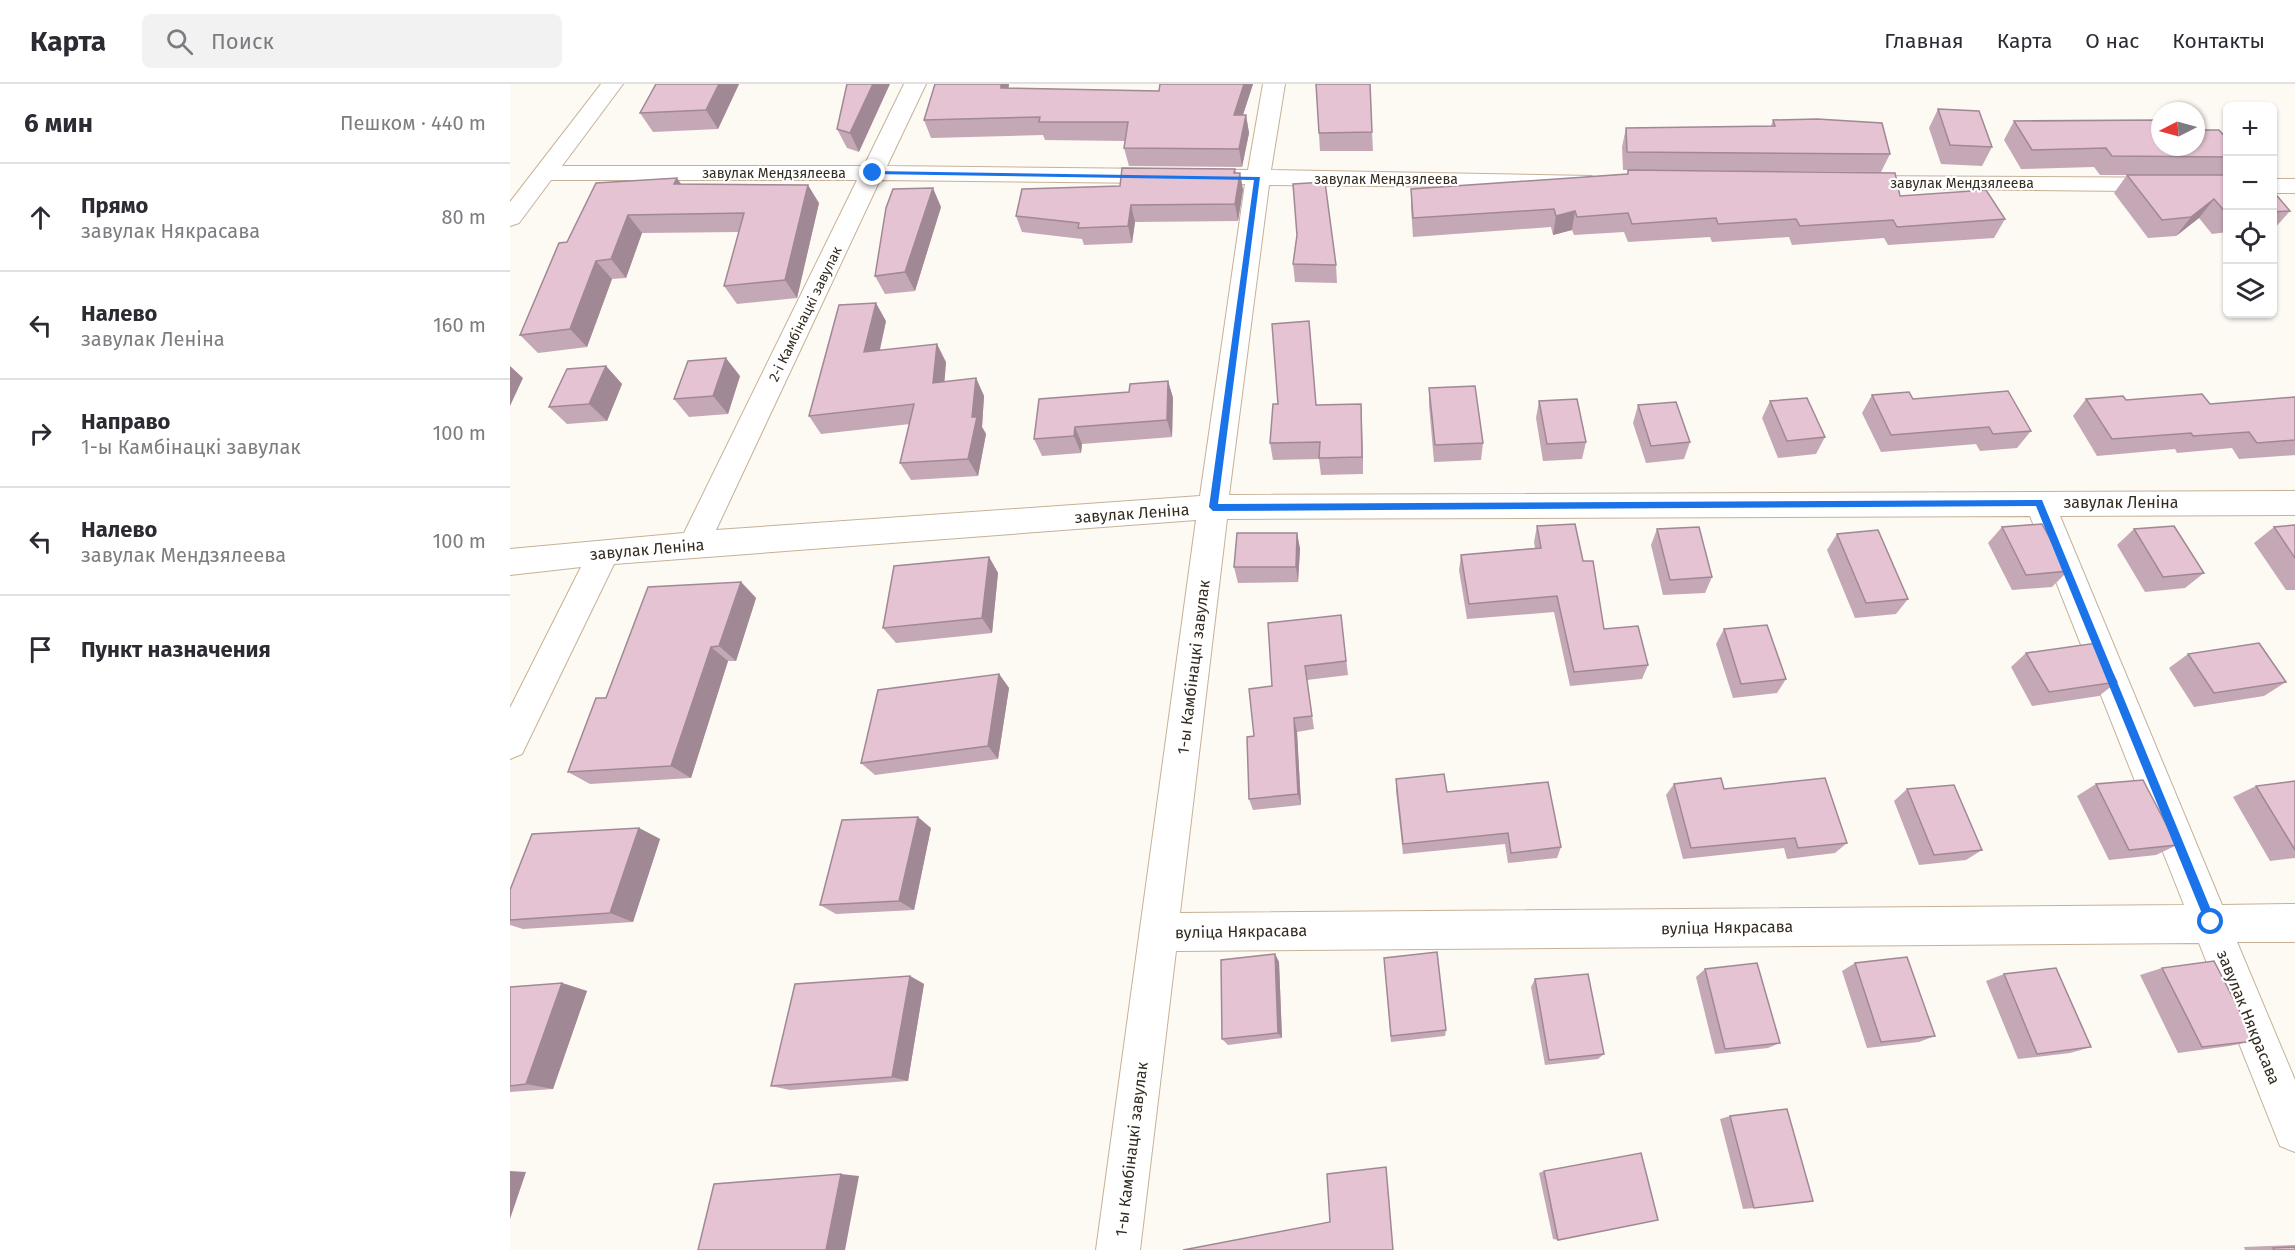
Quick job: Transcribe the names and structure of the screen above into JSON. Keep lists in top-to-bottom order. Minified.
{"streets":{"street":["завулак Мендзялеева","2-і Камбінацкі завулак","завулак Леніна","1-ы Камбінацкі завулак","вуліца Някрасава","завулак Някрасава"]},"crossings":[["завулак Мендзялеева","2-і Камбінацкі завулак"],["завулак Мендзялеева","1-ы Камбінацкі завулак"],["2-і Камбінацкі завулак","завулак Леніна"],["завулак Леніна","1-ы Камбінацкі завулак"],["завулак Леніна","завулак Някрасава"],["1-ы Камбінацкі завулак","вуліца Някрасава"],["вуліца Някрасава","завулак Някрасава"]],"north":"left","page":{"header":"Карта","search":"Поиск","nav":["Главная","Карта","О нас","Контакты"],"heading":["6 мин","Пешком · 440 m"],"map_buttons":["+","−"],"list":[["Прямо","завулак Някрасава","80 m"],["Налево","завулак Леніна","160 m"],["Направо","1-ы Камбінацкі завулак","100 m"],["Налево","завулак Мендзялеева","100 m"],"Пункт назначения"]}}
